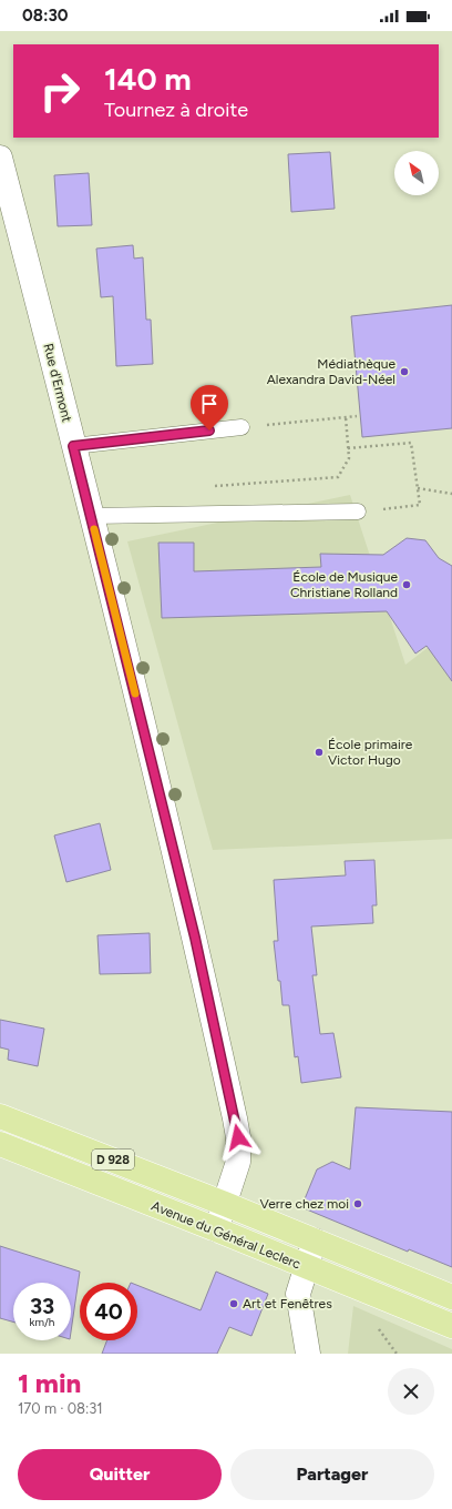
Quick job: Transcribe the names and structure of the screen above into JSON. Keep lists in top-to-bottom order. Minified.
{"streets":{"main road":["D 928","Avenue du Général Leclerc"],"street":["Rue d'Ermont"]},"crossings":[["Rue d'Ermont","Avenue du Général Leclerc"]],"places":["Médiathèque Alexandra David-Néel","École de Musique Christiane Rolland","École primaire Victor Hugo","Verre chez moi","Art et Fenêtres"],"north":"top left","page":{"status":"08:30","turn":["140 m","Tournez à droite"],"speed":"33 km/h","limit":"40","heading":["1 min","170 m · 08:31"],"buttons":["Quitter","Partager"]}}
